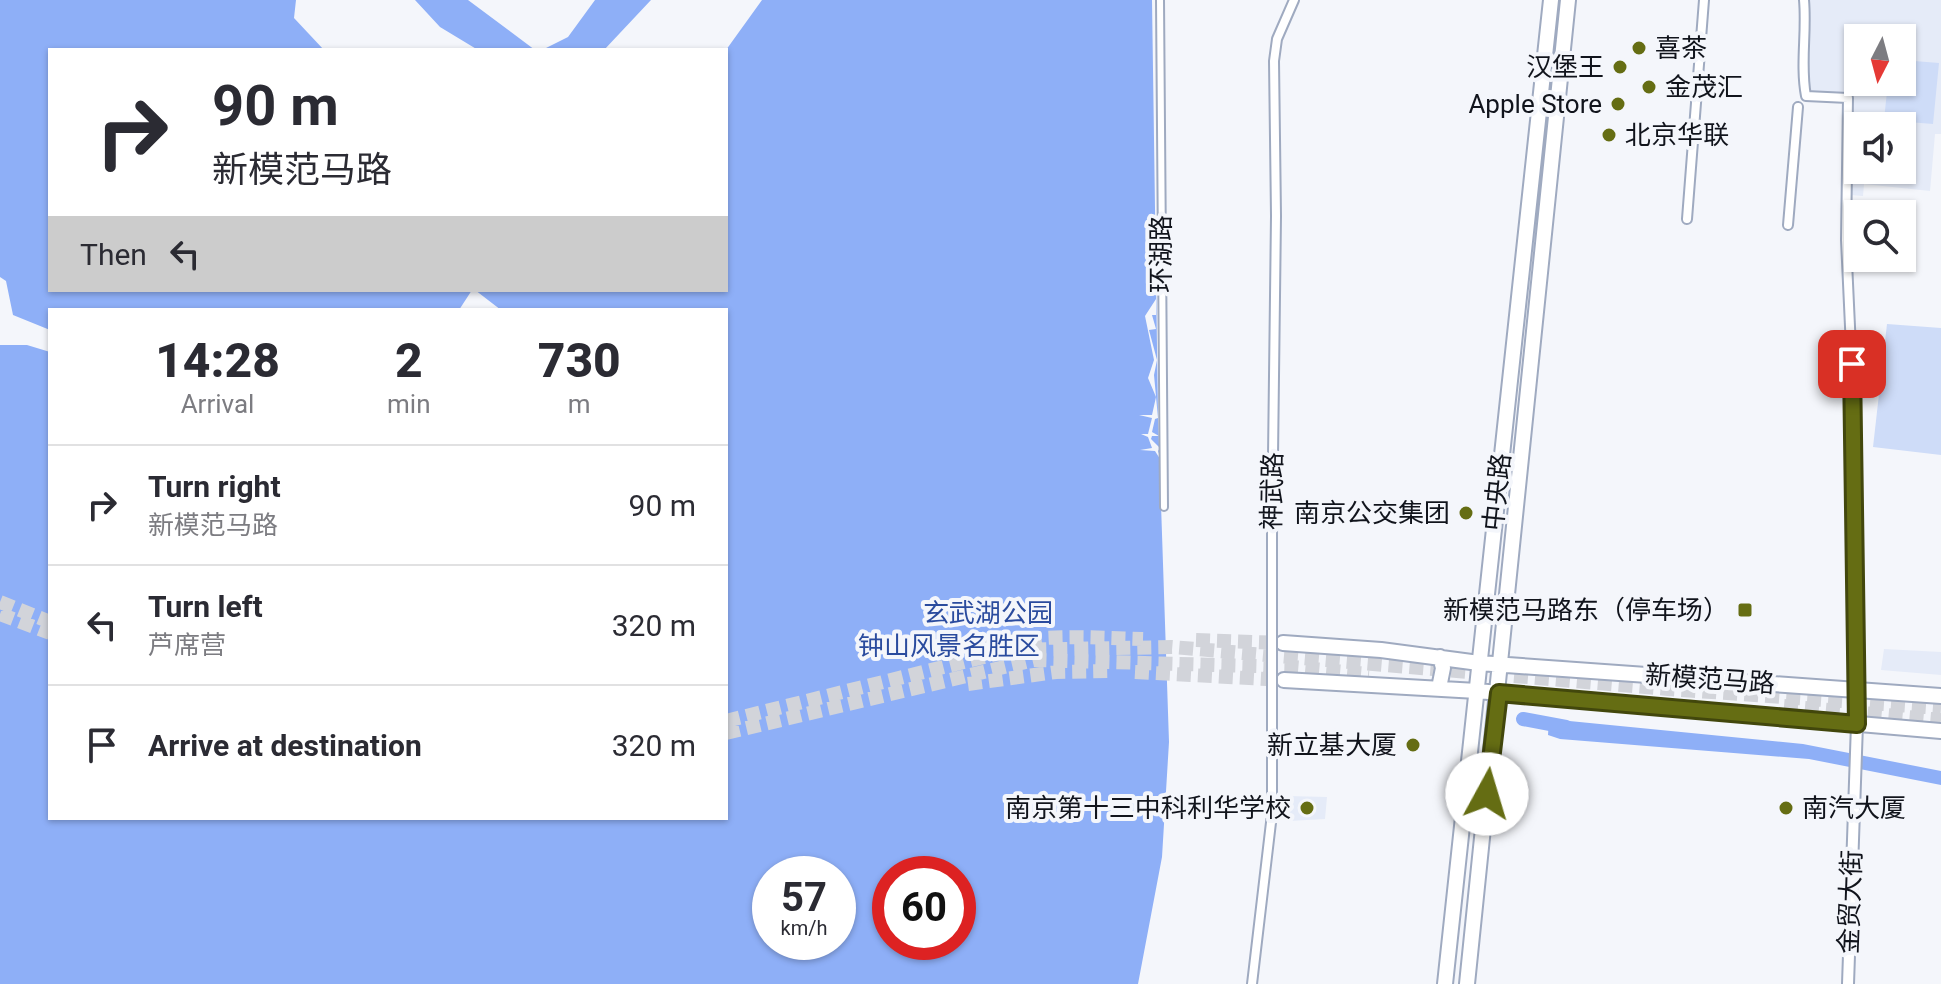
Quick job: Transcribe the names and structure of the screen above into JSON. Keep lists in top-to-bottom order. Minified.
{"streets":{"main road":["中央路","新模范马路"],"street":["环湖路","神武路","金贸大街"]},"crossings":[["中央路","新模范马路"],["新模范马路","金贸大街"]],"parks":["玄武湖公园","钟山风景名胜区"],"places":{"other":["喜茶","汉堡王","金茂汇","Apple Store","北京华联","南京公交集团","新立基大厦","南京第十三中科利华学校","南汽大厦"],"transit":["新模范马路东（停车场）"]},"north":"bottom","page":{"turn":["90 m","新模范马路"],"then":"Then","eta":["14:28","Arrival","2","min","730","m"],"list":[{"name":"Turn right","note":"新模范马路","value":"90 m"},{"name":"Turn left","note":"芦席营","value":"320 m"},{"name":"Arrive at destination","value":"320 m"}],"speed":"57 km/h","limit":"60"}}
